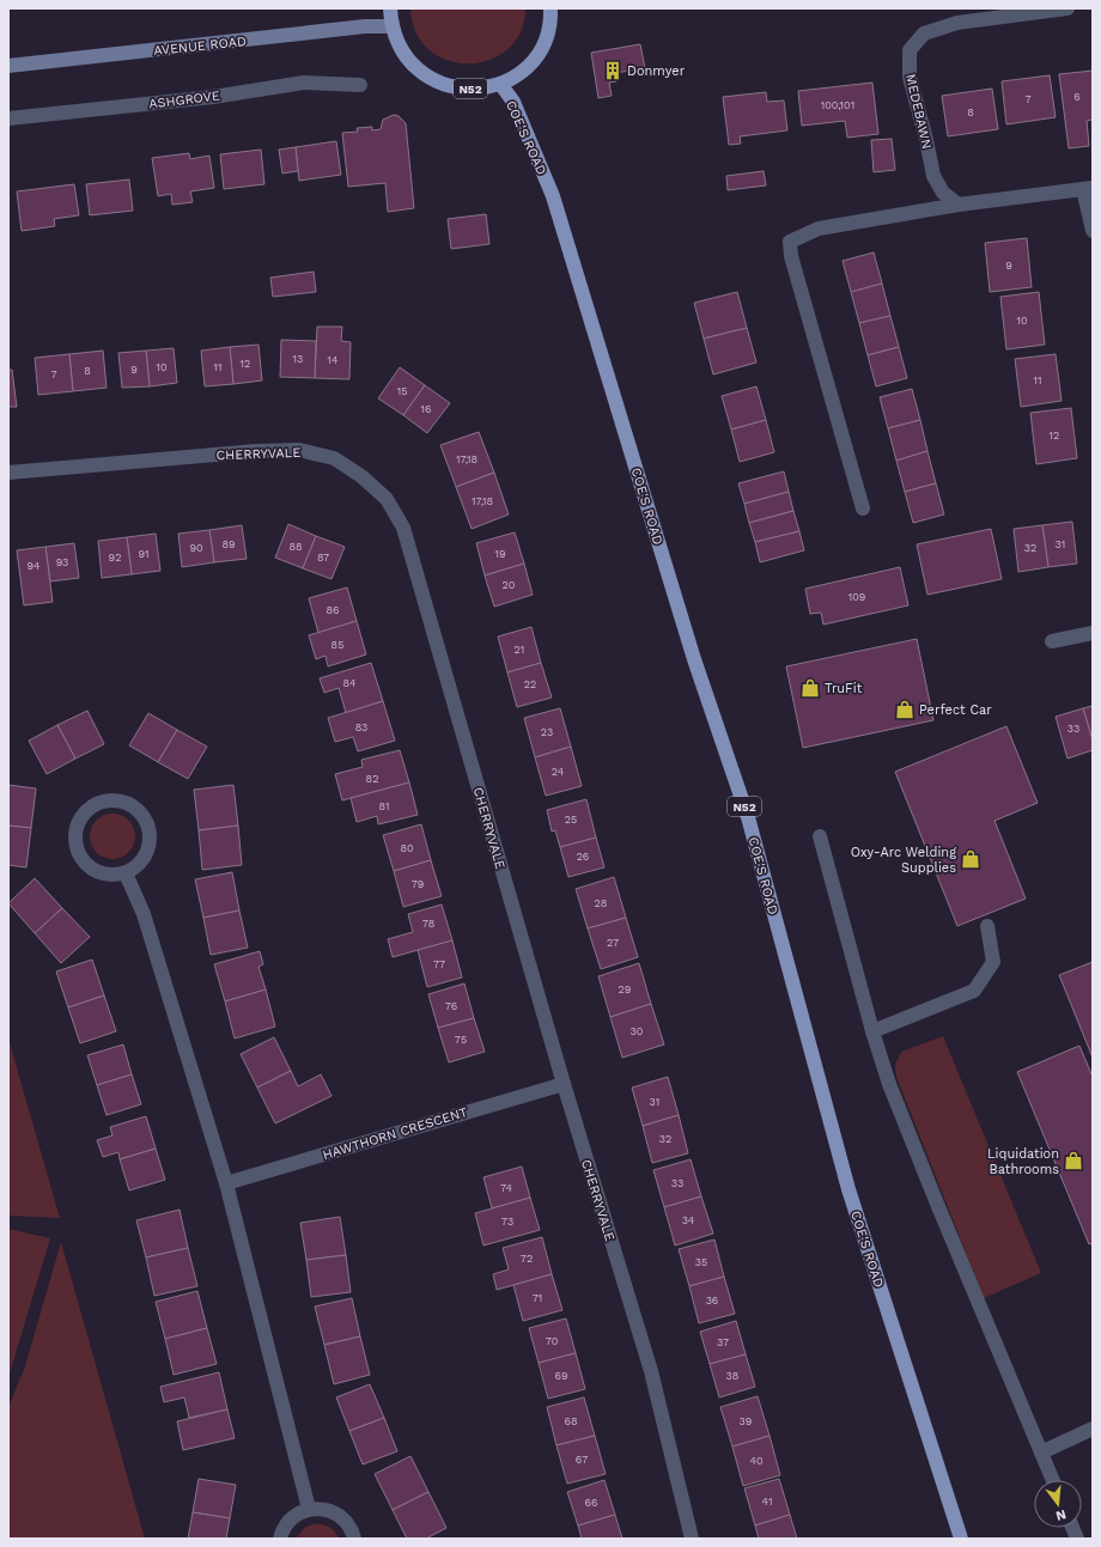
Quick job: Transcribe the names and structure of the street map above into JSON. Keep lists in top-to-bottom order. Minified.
{"streets":{"main road":["AVENUE ROAD","N52","COE'S ROAD"],"street":["ASHGROVE","MEDEBAWN","CHERRYVALE","HAWTHORN CRESCENT"]},"crossings":[["AVENUE ROAD","N52"],["N52","COE'S ROAD"],["CHERRYVALE","HAWTHORN CRESCENT"]],"places":{"building":["Donmyer"],"shop":["TruFit","Perfect Car","Oxy-Arc Welding Supplies","Liquidation Bathrooms"]},"house_numbers":["6","7","100,101","8","9","10","13","14","12","10","11","9","8","7","11","15","16","12","17,18","17,18","89","31","88","90","32","91","19","92","87","93","94","20","109","86","85","21","84","22","83","33","23","24","82","81","25","80","26","79","28","78","27","77","29","76","30","75","31","32","33","74","34","73","72","35","71","36","70","37","69","38","68","39","67","40","41","66"],"north":"bottom"}
